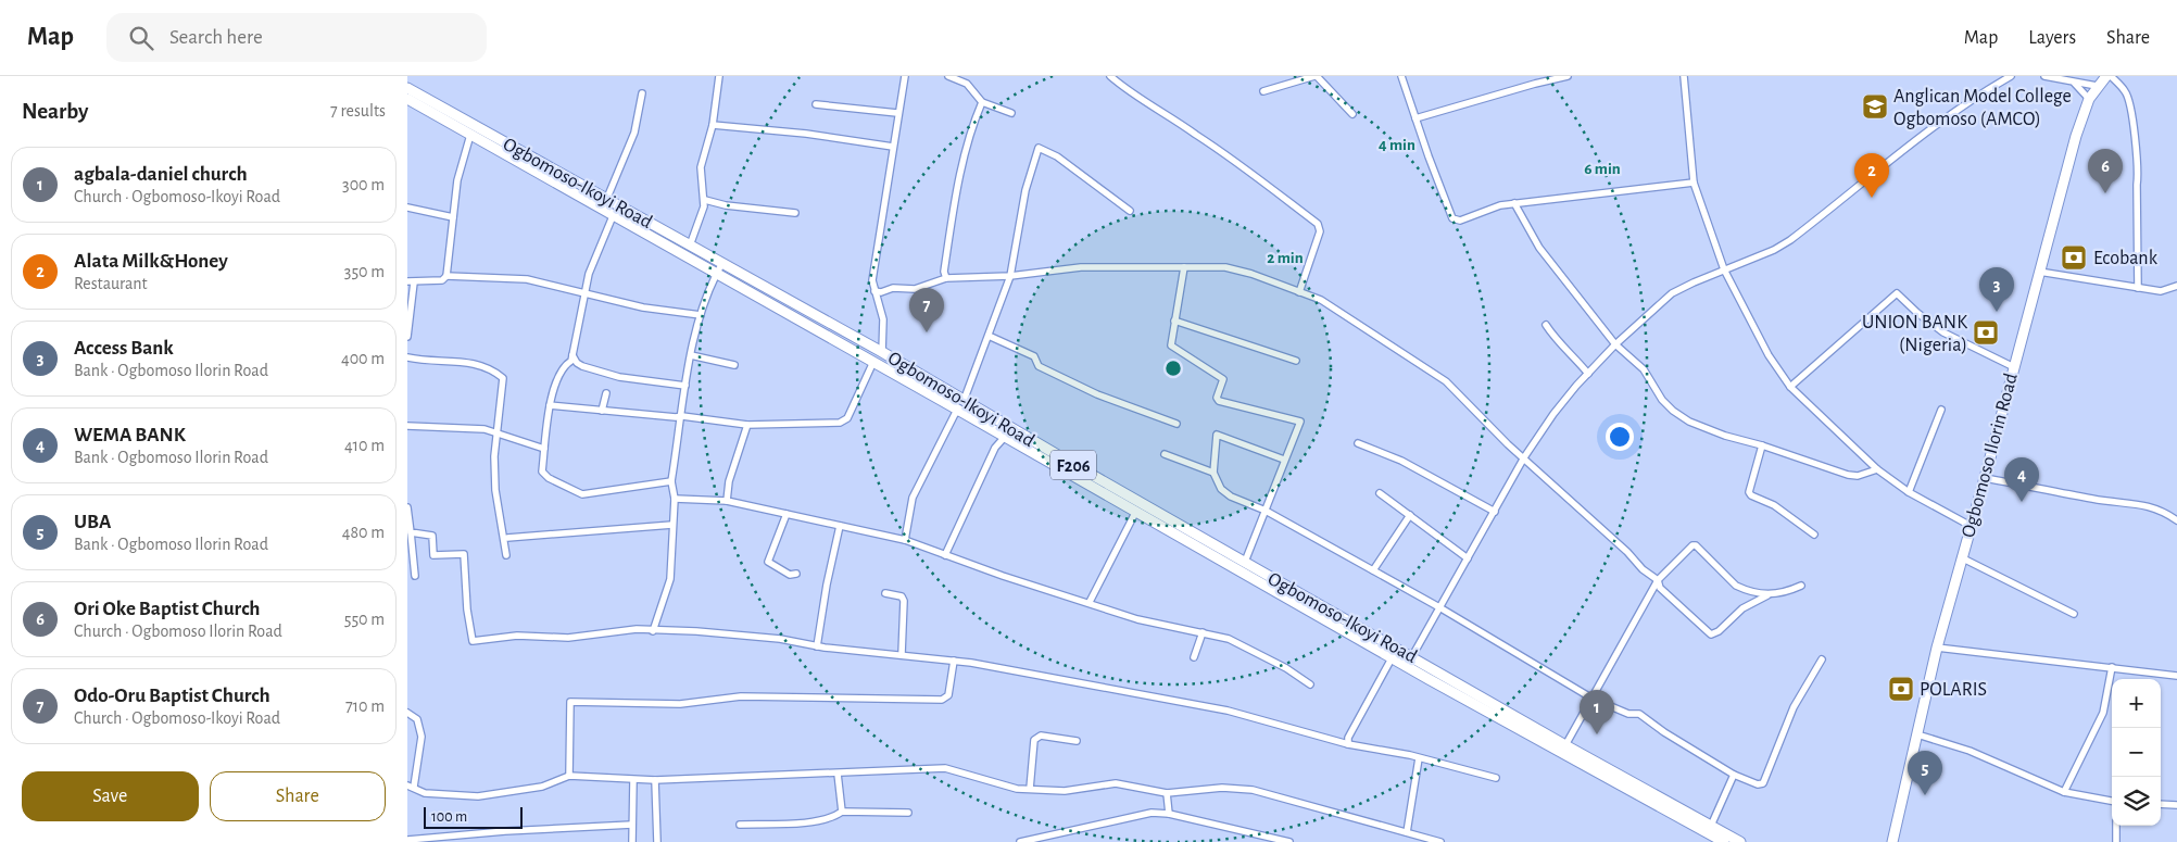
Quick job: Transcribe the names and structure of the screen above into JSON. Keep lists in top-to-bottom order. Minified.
{"streets":{"main road":["Ogbomoso-Ikoyi Road","Ogbomoso Ilorin Road","F206"]},"places":{"school or university":["Anglican Model College Ogbomoso (AMCO)"],"bank":["Ecobank","UNION BANK (Nigeria)","POLARIS"]},"scale_bar":"100 m","page":{"header":"Map","search":"Search here","nav":["Map","Layers","Share"],"heading":["Nearby","7 results"],"list":[{"mark":"1","name":"agbala-daniel church","note":"Church · Ogbomoso-Ikoyi Road","value":"300 m"},{"mark":"2","name":"Alata Milk&Honey","note":"Restaurant","value":"350 m"},{"mark":"3","name":"Access Bank","note":"Bank · Ogbomoso Ilorin Road","value":"400 m"},{"mark":"4","name":"WEMA BANK","note":"Bank · Ogbomoso Ilorin Road","value":"410 m"},{"mark":"5","name":"UBA","note":"Bank · Ogbomoso Ilorin Road","value":"480 m"},{"mark":"6","name":"Ori Oke Baptist Church","note":"Church · Ogbomoso Ilorin Road","value":"550 m"},{"mark":"7","name":"Odo-Oru Baptist Church","note":"Church · Ogbomoso-Ikoyi Road","value":"710 m"}],"pins":["6","2","3","7","4","1","5"],"map_buttons":["+","−"],"buttons":["Save","Share"],"scale":"100 m"},"rings":["4 min","6 min","2 min"]}
